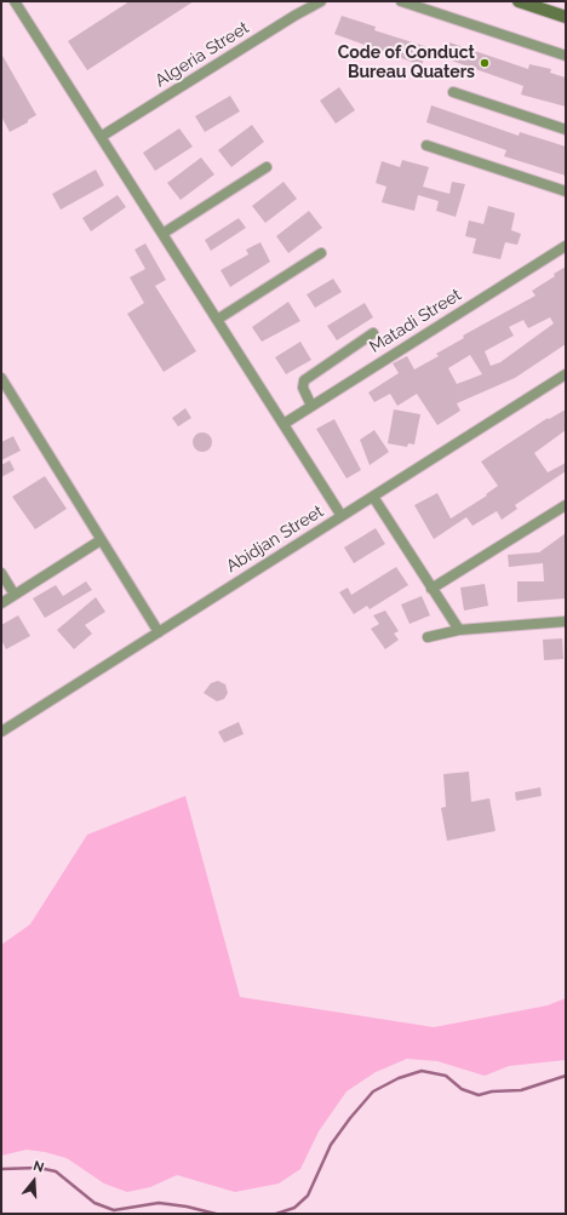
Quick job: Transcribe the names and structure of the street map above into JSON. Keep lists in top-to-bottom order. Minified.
{"streets":{"street":["Algeria Street","Matadi Street","Abidjan Street"]},"places":["Code of Conduct Bureau Quaters"],"north":"top"}
